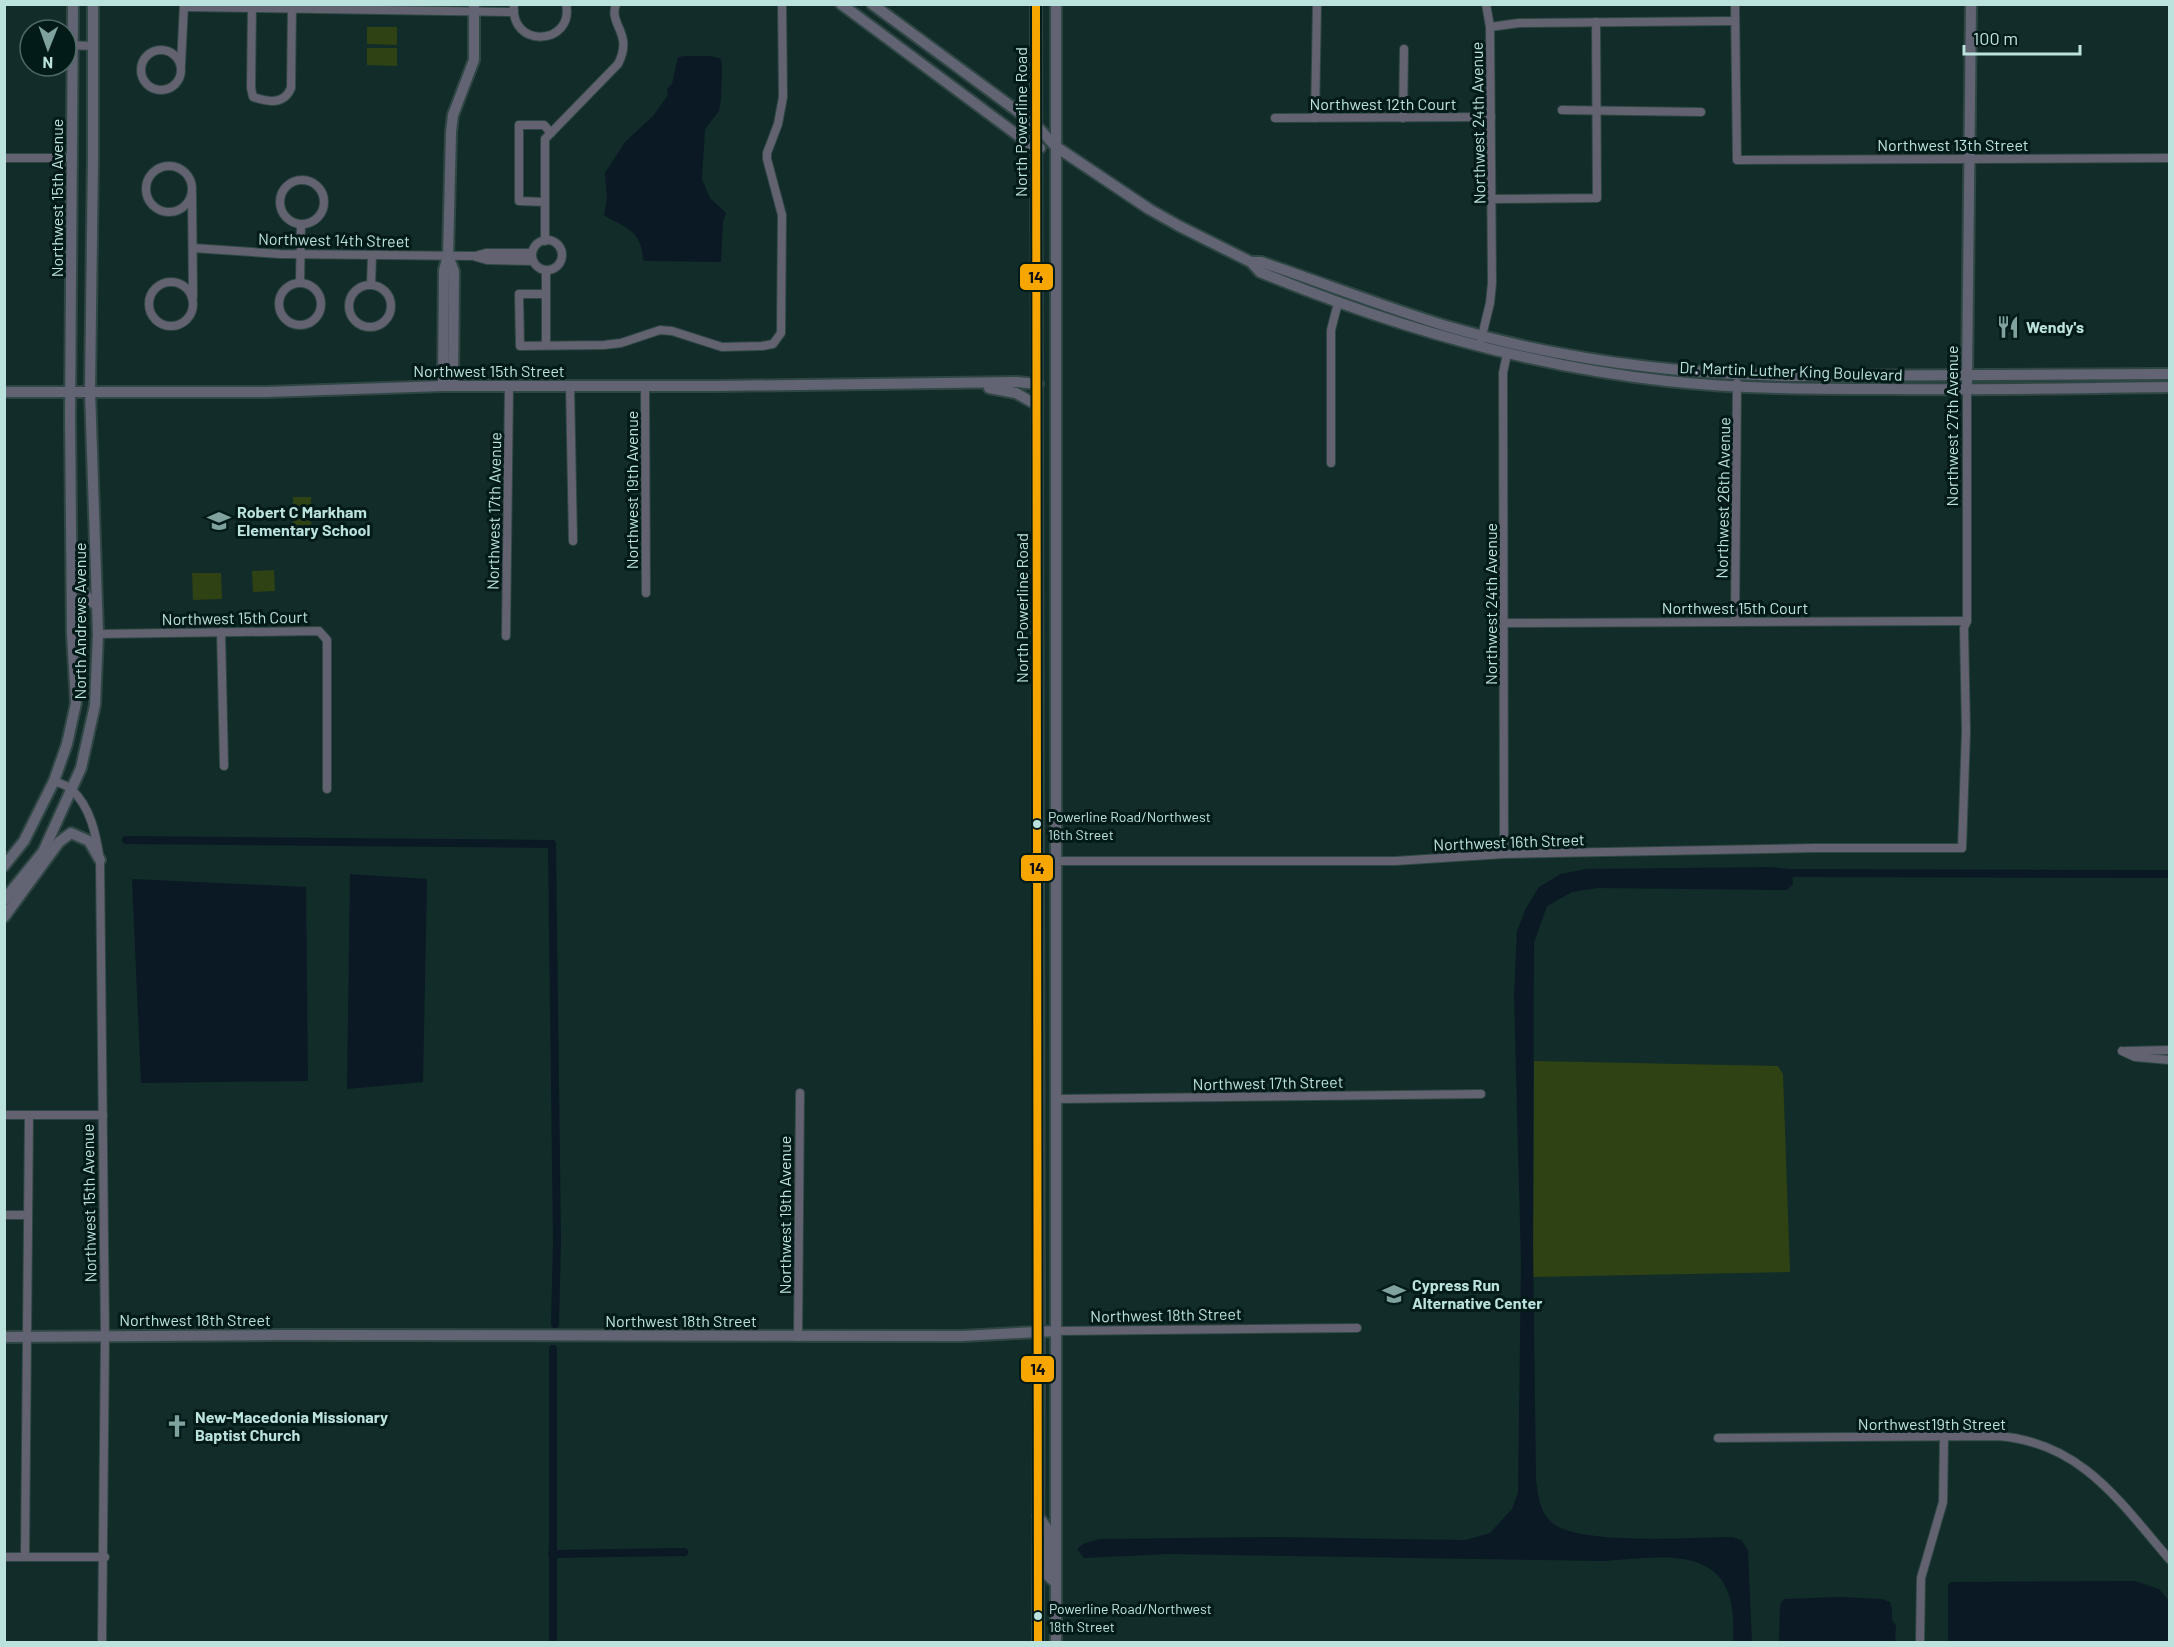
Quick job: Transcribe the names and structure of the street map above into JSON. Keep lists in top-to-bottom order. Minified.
{"streets":{"main road":["North Powerline Road","Northwest 15th Avenue","Northwest 15th Street","Dr. Martin Luther King Boulevard","Northwest 27th Avenue","North Andrews Avenue","Northwest 18th Street"],"street":["Northwest 12th Court","Northwest 24th Avenue","Northwest 13th Street","Northwest 14th Street","Northwest 19th Avenue","Northwest 26th Avenue","Northwest 17th Avenue","Northwest 15th Court","Northwest 16th Street","Northwest 17th Street","Northwest19th Street"]},"crossings":[["Northwest 12th Court","Northwest 24th Avenue"],["North Powerline Road","Northwest 15th Street"],["North Powerline Road","Dr. Martin Luther King Boulevard"],["North Powerline Road","Northwest 16th Street"],["North Powerline Road","Northwest 17th Street"],["North Powerline Road","Northwest 18th Street"],["Northwest 24th Avenue","Dr. Martin Luther King Boulevard"],["Northwest 24th Avenue","Northwest 15th Court"],["Northwest 24th Avenue","Northwest 16th Street"],["Northwest 13th Street","Northwest 27th Avenue"],["Northwest 15th Avenue","Northwest 15th Street"],["Northwest 15th Avenue","North Andrews Avenue"],["Northwest 15th Avenue","Northwest 18th Street"],["Northwest 15th Street","Northwest 19th Avenue"],["Northwest 15th Street","Northwest 17th Avenue"],["Northwest 15th Street","North Andrews Avenue"],["Dr. Martin Luther King Boulevard","Northwest 27th Avenue"],["Dr. Martin Luther King Boulevard","Northwest 26th Avenue"],["Northwest 27th Avenue","Northwest 15th Court"],["Northwest 27th Avenue","Northwest 16th Street"],["Northwest 19th Avenue","Northwest 18th Street"],["Northwest 26th Avenue","Northwest 15th Court"],["Northwest 15th Court","North Andrews Avenue"]],"places":{"restaurant":["Wendy's"],"school or university":["Robert C Markham Elementary School","Cypress Run Alternative Center"],"other":["Powerline Road/Northwest 16th Street","Powerline Road/Northwest 18th Street"],"church":["New-Macedonia Missionary Baptist Church"]},"lines":["transit line 14"],"scale_bar":"100 m","north":"bottom"}
